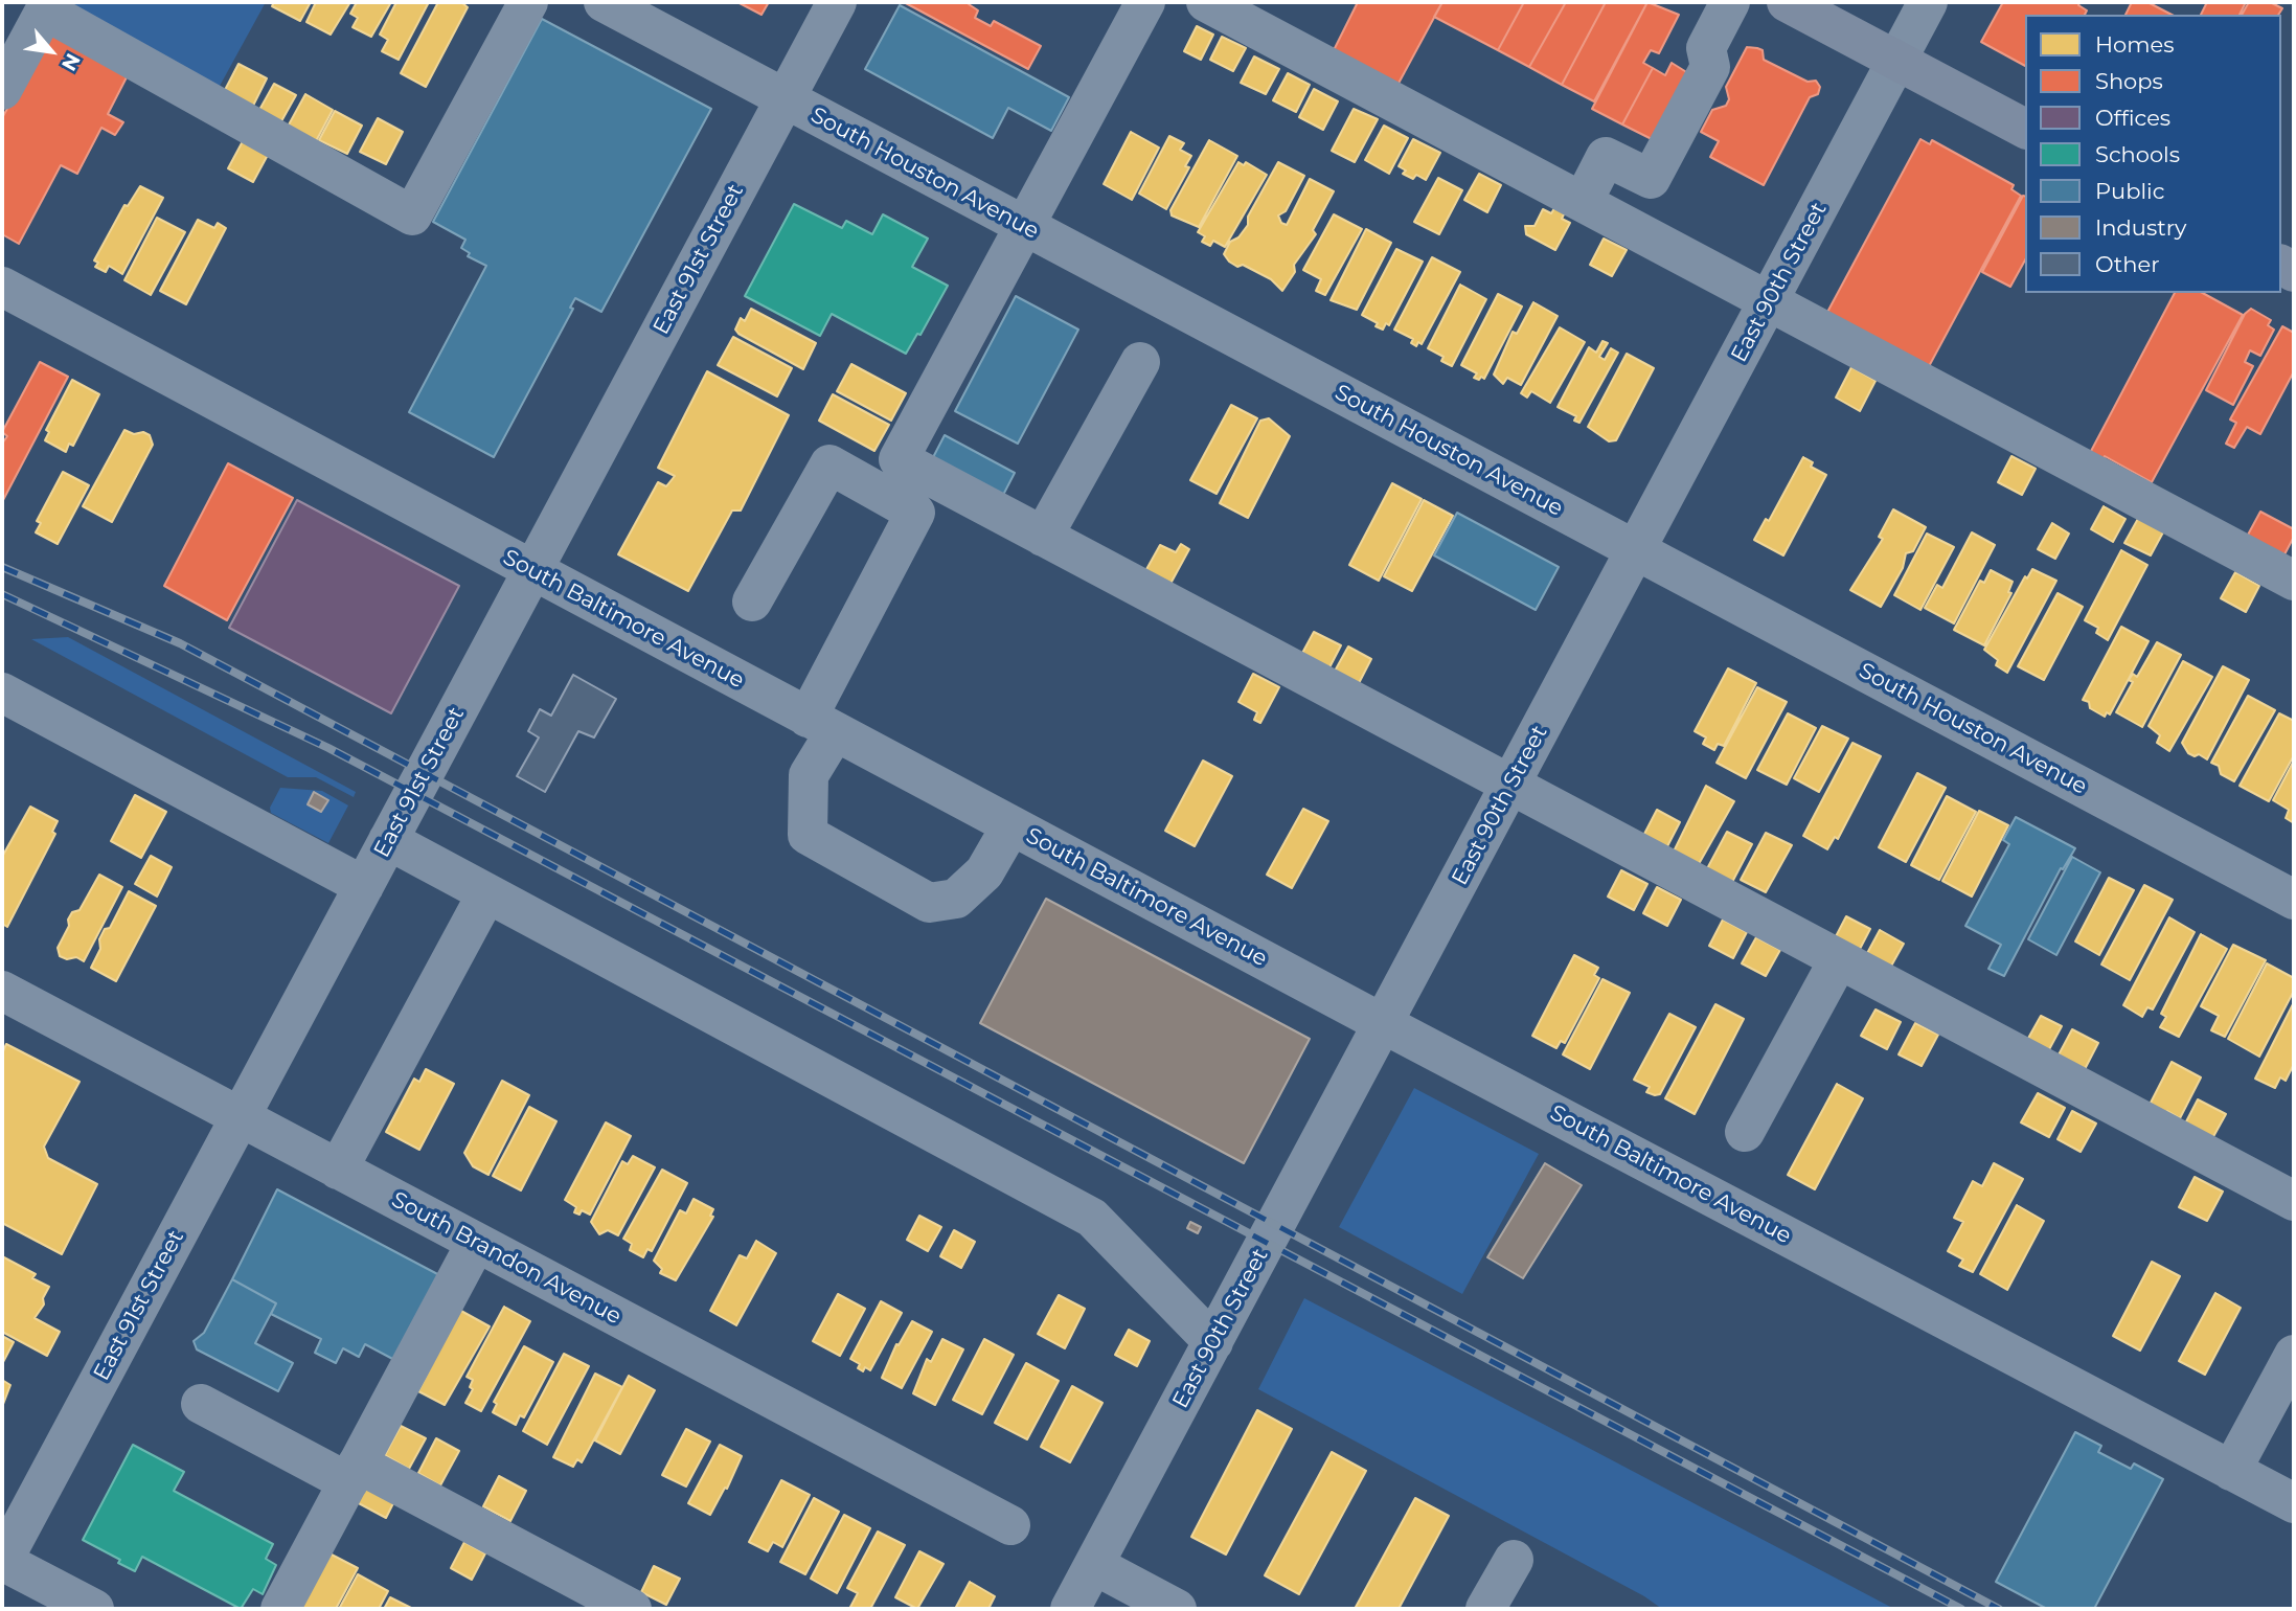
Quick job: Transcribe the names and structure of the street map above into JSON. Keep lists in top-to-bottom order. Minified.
{"streets":{"street":["South Houston Avenue","East 91st Street","East 90th Street","South Baltimore Avenue","South Brandon Avenue"]},"crossings":[["South Houston Avenue","East 91st Street"],["South Houston Avenue","East 90th Street"],["East 91st Street","South Baltimore Avenue"],["East 91st Street","South Brandon Avenue"],["East 90th Street","South Baltimore Avenue"]],"legend":["Homes","Shops","Offices","Schools","Public","Industry","Other"],"north":"bottom right"}
